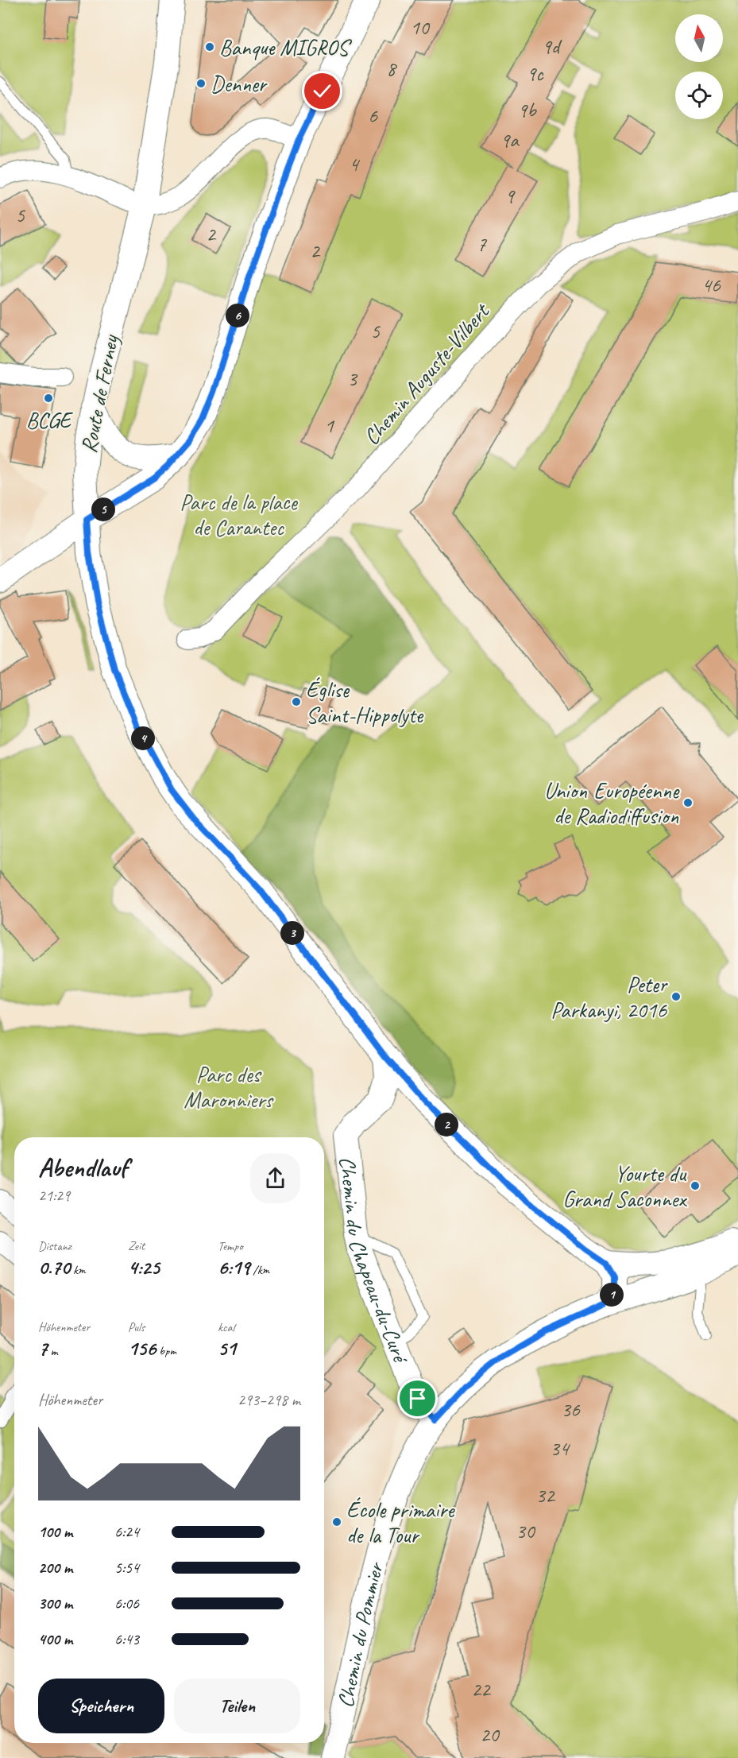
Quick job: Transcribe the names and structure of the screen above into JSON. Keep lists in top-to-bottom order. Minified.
{"streets":{"street":["Chemin Auguste-Vilbert","Route de Ferney","Chemin du Chapeau-du-Curé","Chemin du Pommier"]},"crossings":[["Chemin du Chapeau-du-Curé","Chemin du Pommier"]],"parks":["Parc de la place de Carantec","Parc des Maronniers"],"places":["Banque MIGROS","Denner","BCGE","Église Saint-Hippolyte","Union Européenne de Radiodiffusion","Peter Parkanyi, 2016","Yourte du Grand Saconnex","École primaire de la Tour"],"house_numbers":["10","9d","8","9c","9b","6","9a","4","9","5","2","7","2","46","5","3","1","36","34","32","30","22","20"],"north":"top","page":{"pins":["6","5","4","3","2","1"],"heading":["Abendlauf","21:29"],"stats":[["Distanz","0.70 km"],["Zeit","4:25"],["Tempo","6:19 /km"],["Höhenmeter","7 m"],["Puls","156 bpm"],["kcal","51"]],"chart":["Höhenmeter","293–298 m"],"list":[{"name":"100 m","note":"6:24"},{"name":"200 m","note":"5:54"},{"name":"300 m","note":"6:06"},{"name":"400 m","note":"6:43"}],"buttons":["Speichern","Teilen"]}}
